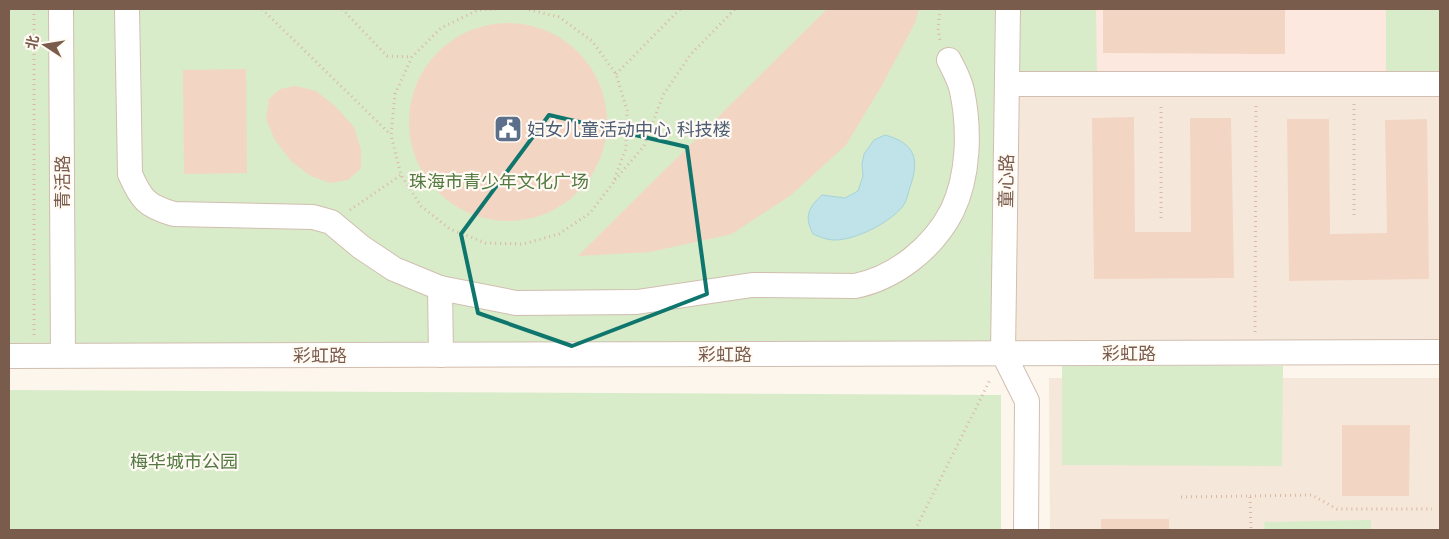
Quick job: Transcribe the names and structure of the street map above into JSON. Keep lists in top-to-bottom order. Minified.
{"streets":{"street":["童心路","青活路","彩虹路"]},"crossings":[["童心路","彩虹路"],["青活路","彩虹路"]],"parks":["珠海市青少年文化广场","梅华城市公园"],"places":{"public building":["妇女儿童活动中心 科技楼"]},"north":"left"}
